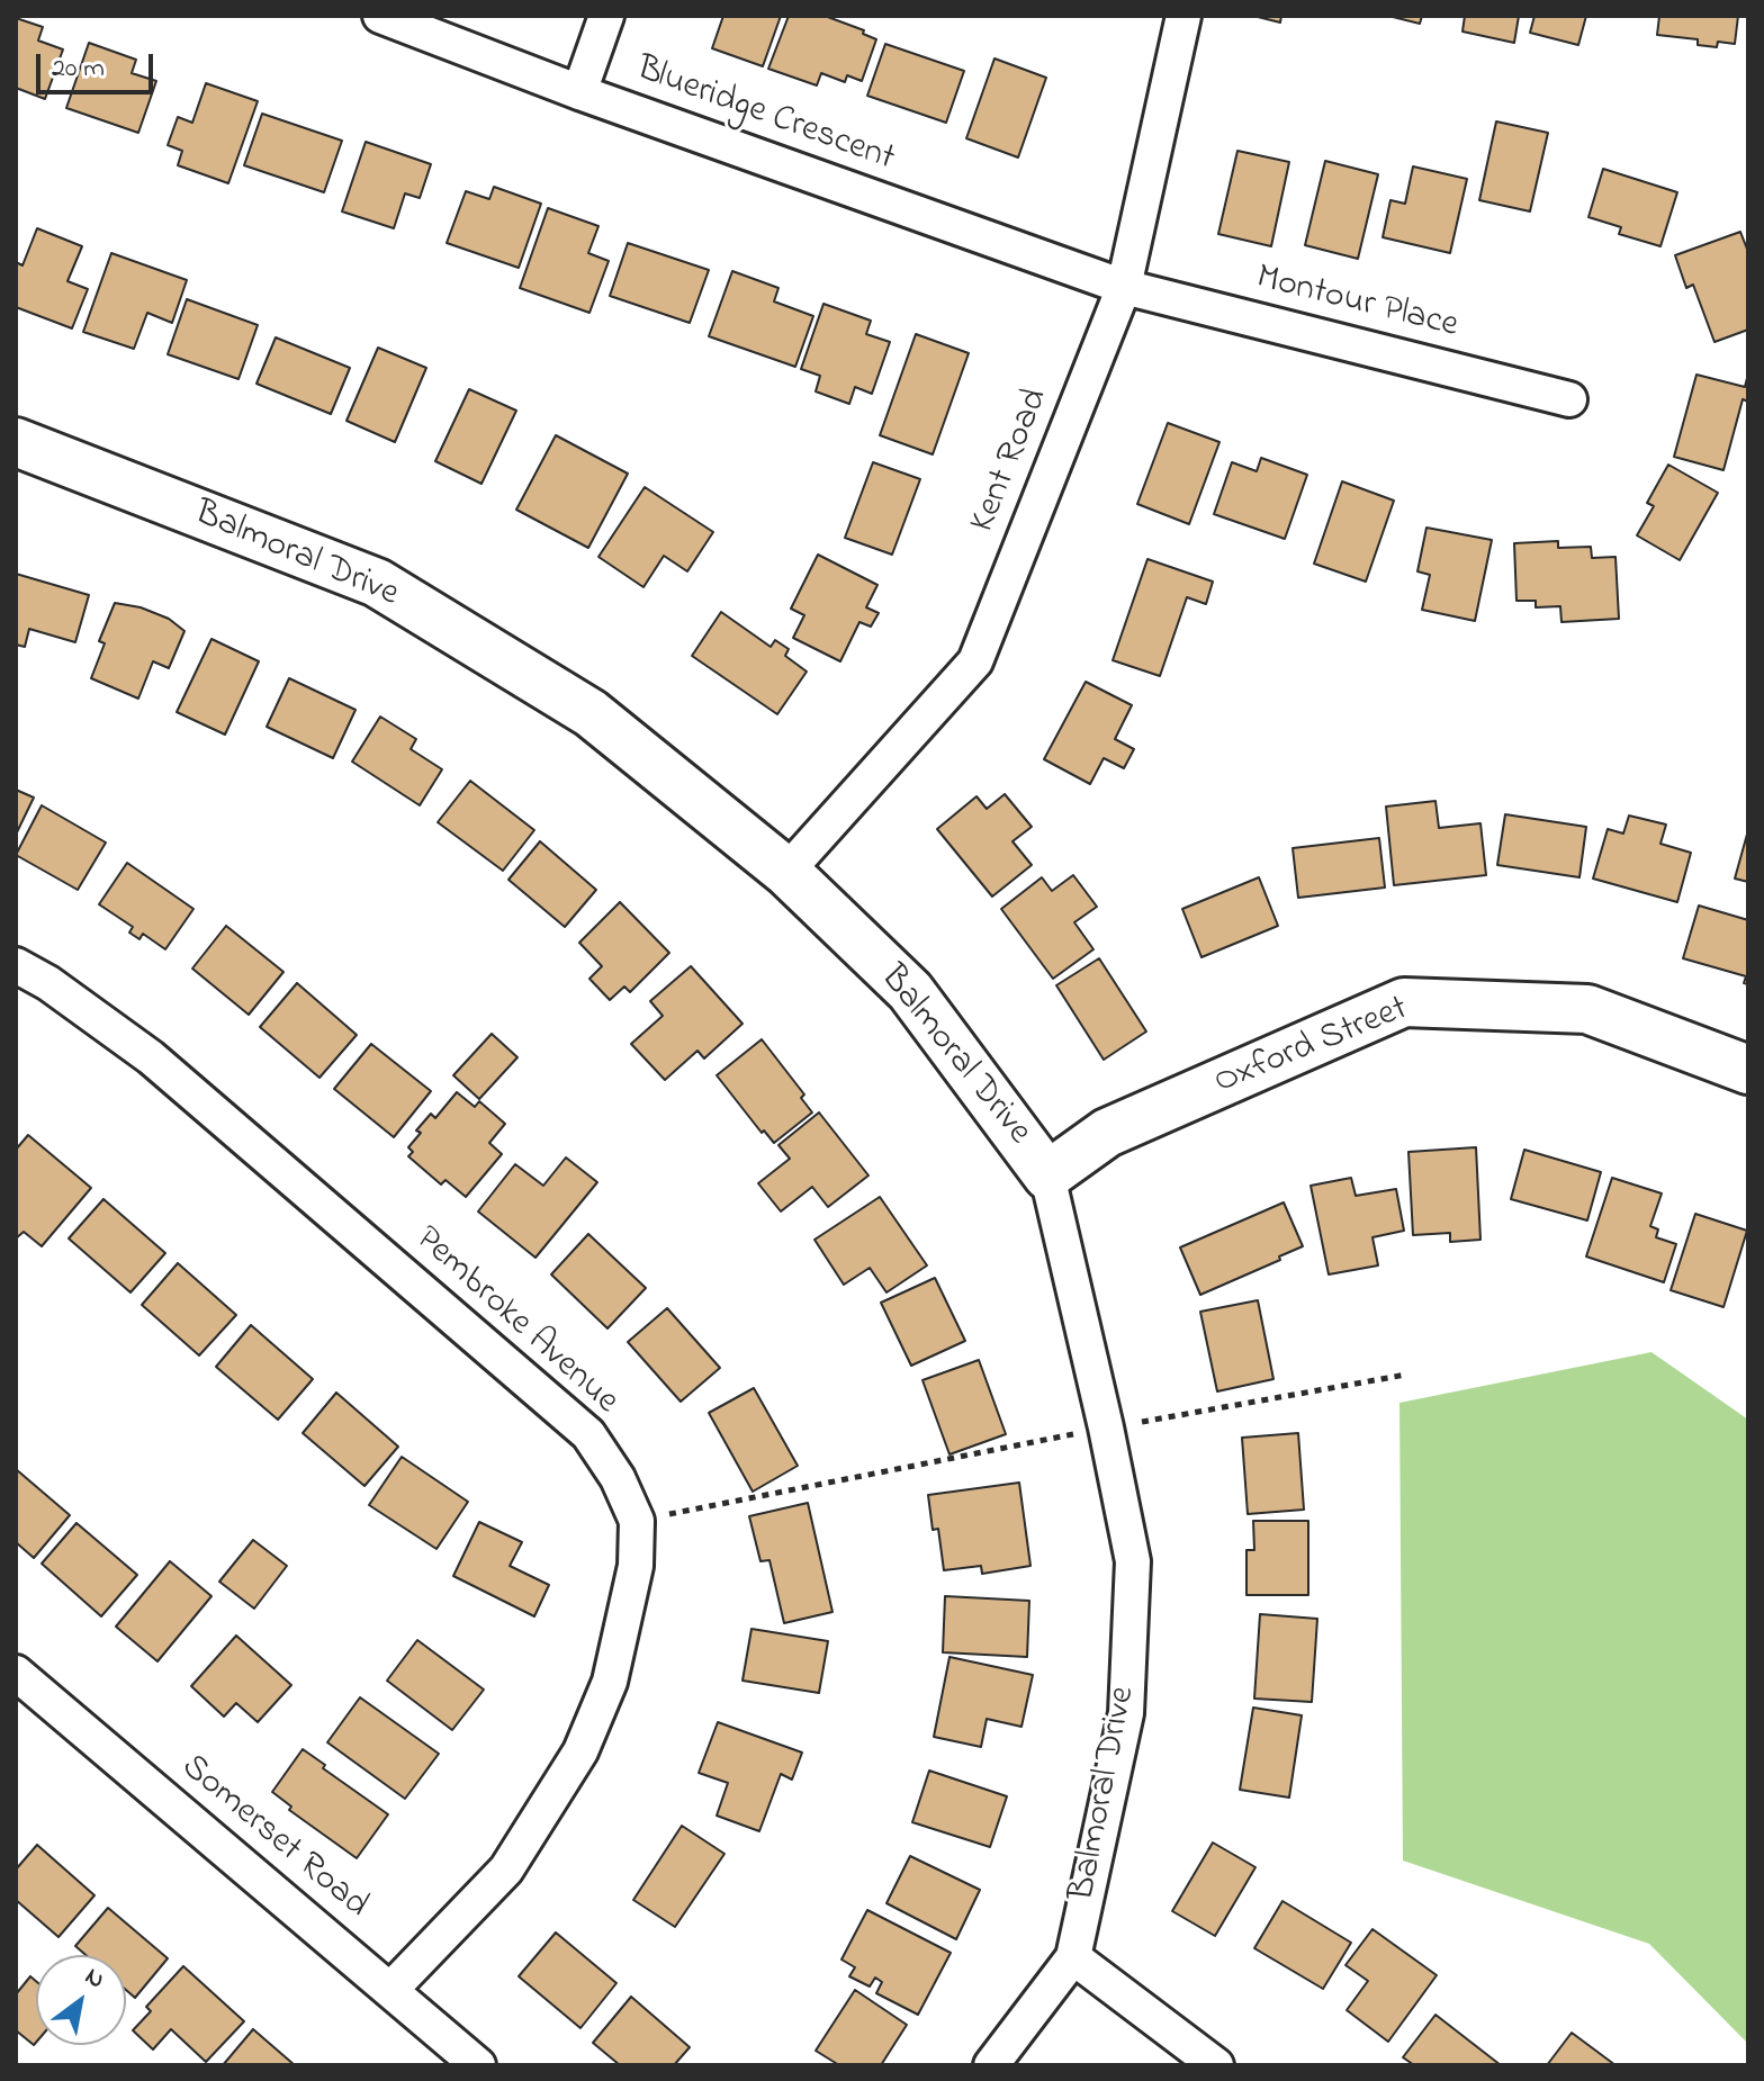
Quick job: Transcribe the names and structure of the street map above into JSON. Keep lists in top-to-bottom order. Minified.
{"streets":{"street":["Blueridge Crescent","Montour Place","Kent Road","Balmoral Drive","Oxford Street","Pembroke Avenue","Somerset Road"]},"crossings":[["Blueridge Crescent","Montour Place"],["Blueridge Crescent","Kent Road"],["Montour Place","Kent Road"],["Kent Road","Balmoral Drive"],["Balmoral Drive","Oxford Street"],["Pembroke Avenue","Somerset Road"]],"scale_bar":"20 m","north":"top right"}
